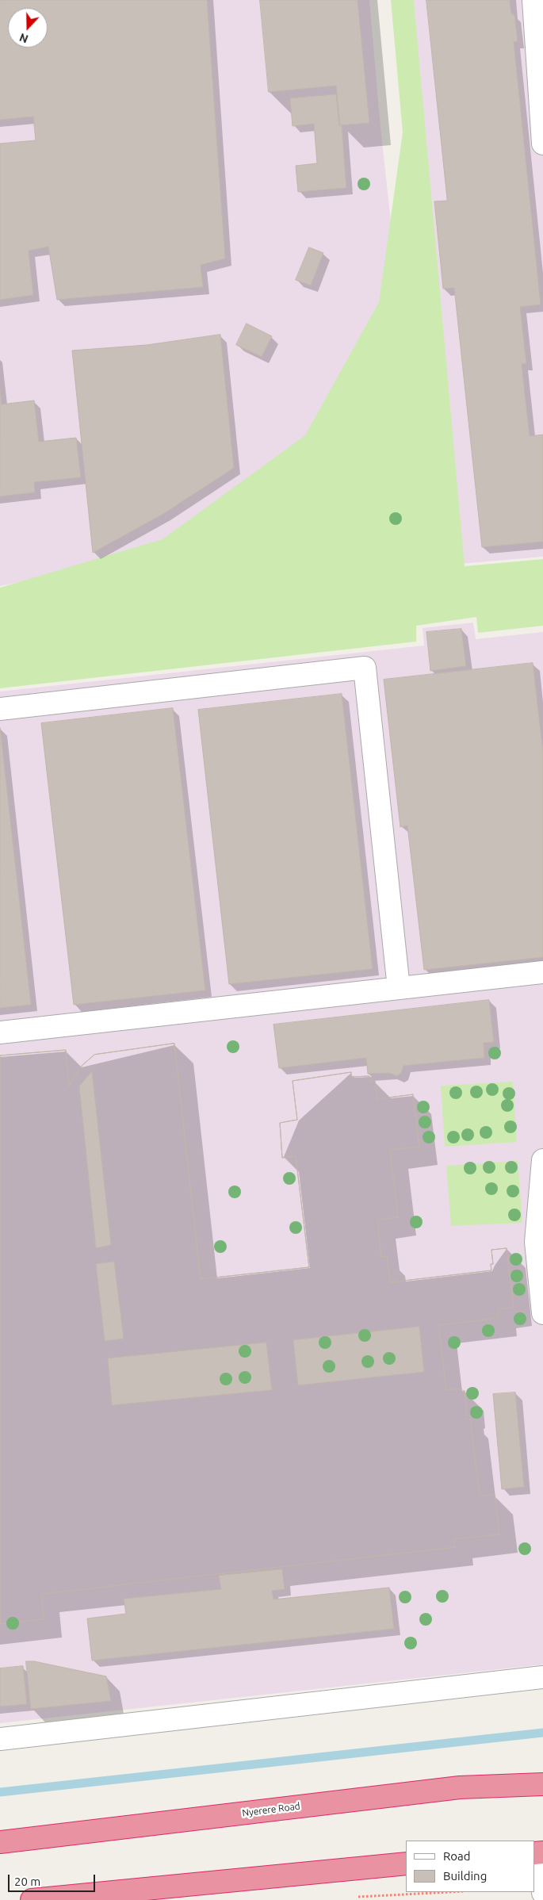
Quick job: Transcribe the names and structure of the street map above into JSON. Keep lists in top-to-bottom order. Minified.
{"streets":{"highway":["Nyerere Road"]},"legend":["Road","Building"],"scale_bar":"20 m","north":"bottom"}
